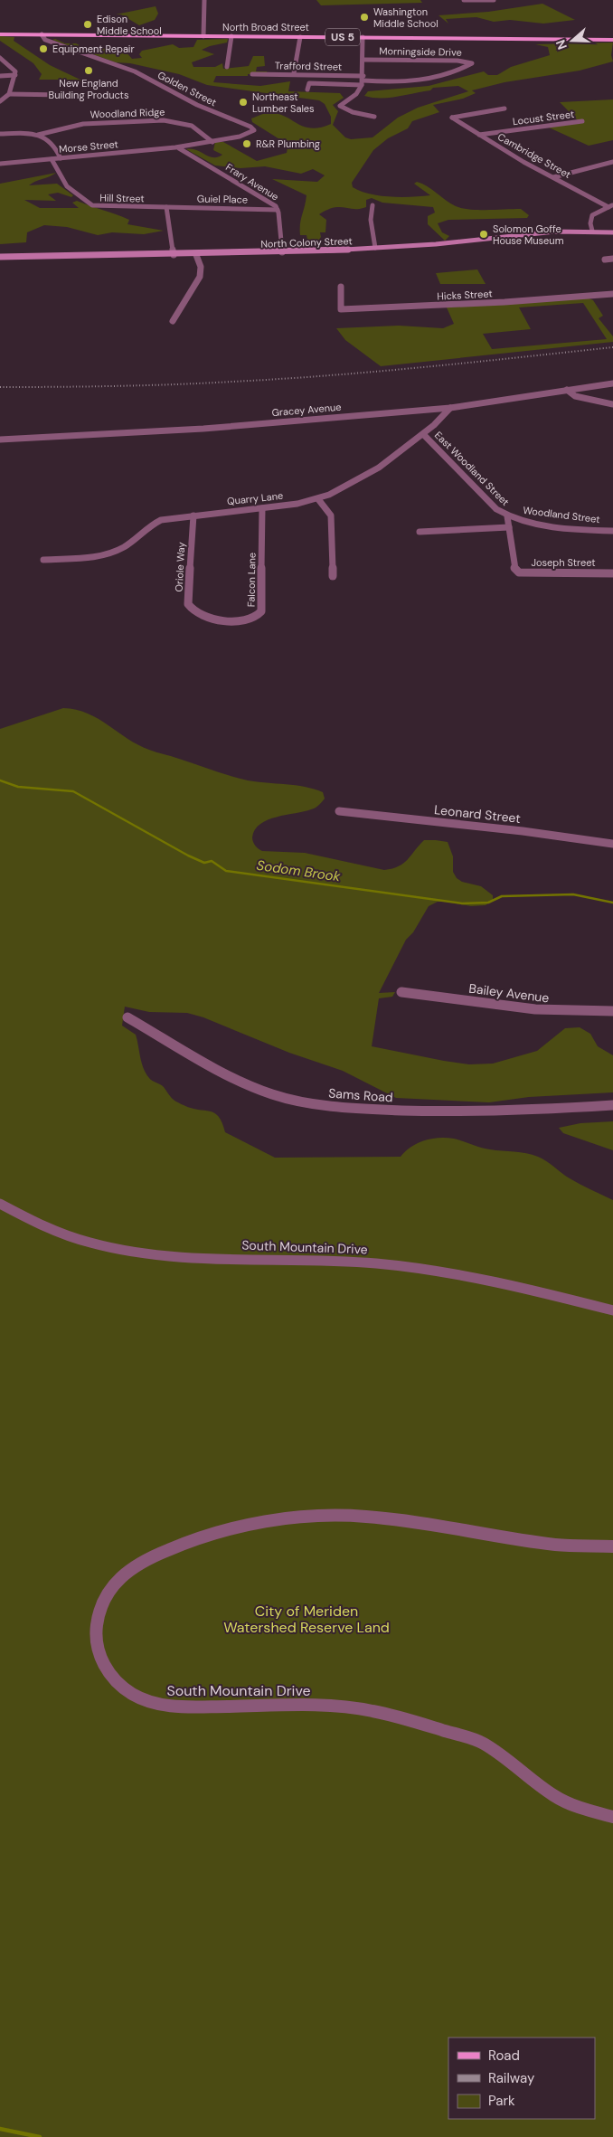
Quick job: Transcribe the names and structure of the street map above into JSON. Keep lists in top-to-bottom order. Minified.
{"streets":{"main road":["North Broad Street","US 5","North Colony Street"],"street":["Morningside Drive","Trafford Street","Golden Street","Woodland Ridge","Locust Street","Morse Street","Cambridge Street","Frary Avenue","Hill Street","Guiel Place","Hicks Street","Gracey Avenue","East Woodland Street","Quarry Lane","Woodland Street","Joseph Street","Oriole Way","Falcon Lane","Leonard Street","Bailey Avenue","Sams Road","South Mountain Drive"]},"crossings":[["North Broad Street","Golden Street"],["Morningside Drive","Trafford Street"],["Golden Street","Woodland Ridge"],["Golden Street","Morse Street"],["Golden Street","Frary Avenue"],["Locust Street","Cambridge Street"],["Morse Street","Frary Avenue"],["Morse Street","Hill Street"],["Frary Avenue","Guiel Place"],["Frary Avenue","North Colony Street"],["Hill Street","Guiel Place"],["Gracey Avenue","Quarry Lane"],["East Woodland Street","Quarry Lane"],["East Woodland Street","Woodland Street"],["East Woodland Street","Joseph Street"],["Quarry Lane","Oriole Way"],["Quarry Lane","Falcon Lane"],["Woodland Street","Joseph Street"],["Oriole Way","Falcon Lane"]],"water":["Sodom Brook"],"parks":["City of Meriden Watershed Reserve Land"],"places":["Washington Middle School","Edison Middle School","Equipment Repair","New England Building Products","Northeast Lumber Sales","R&R Plumbing","Solomon Goffe House Museum"],"legend":["Road","Railway","Park"],"north":"left"}
